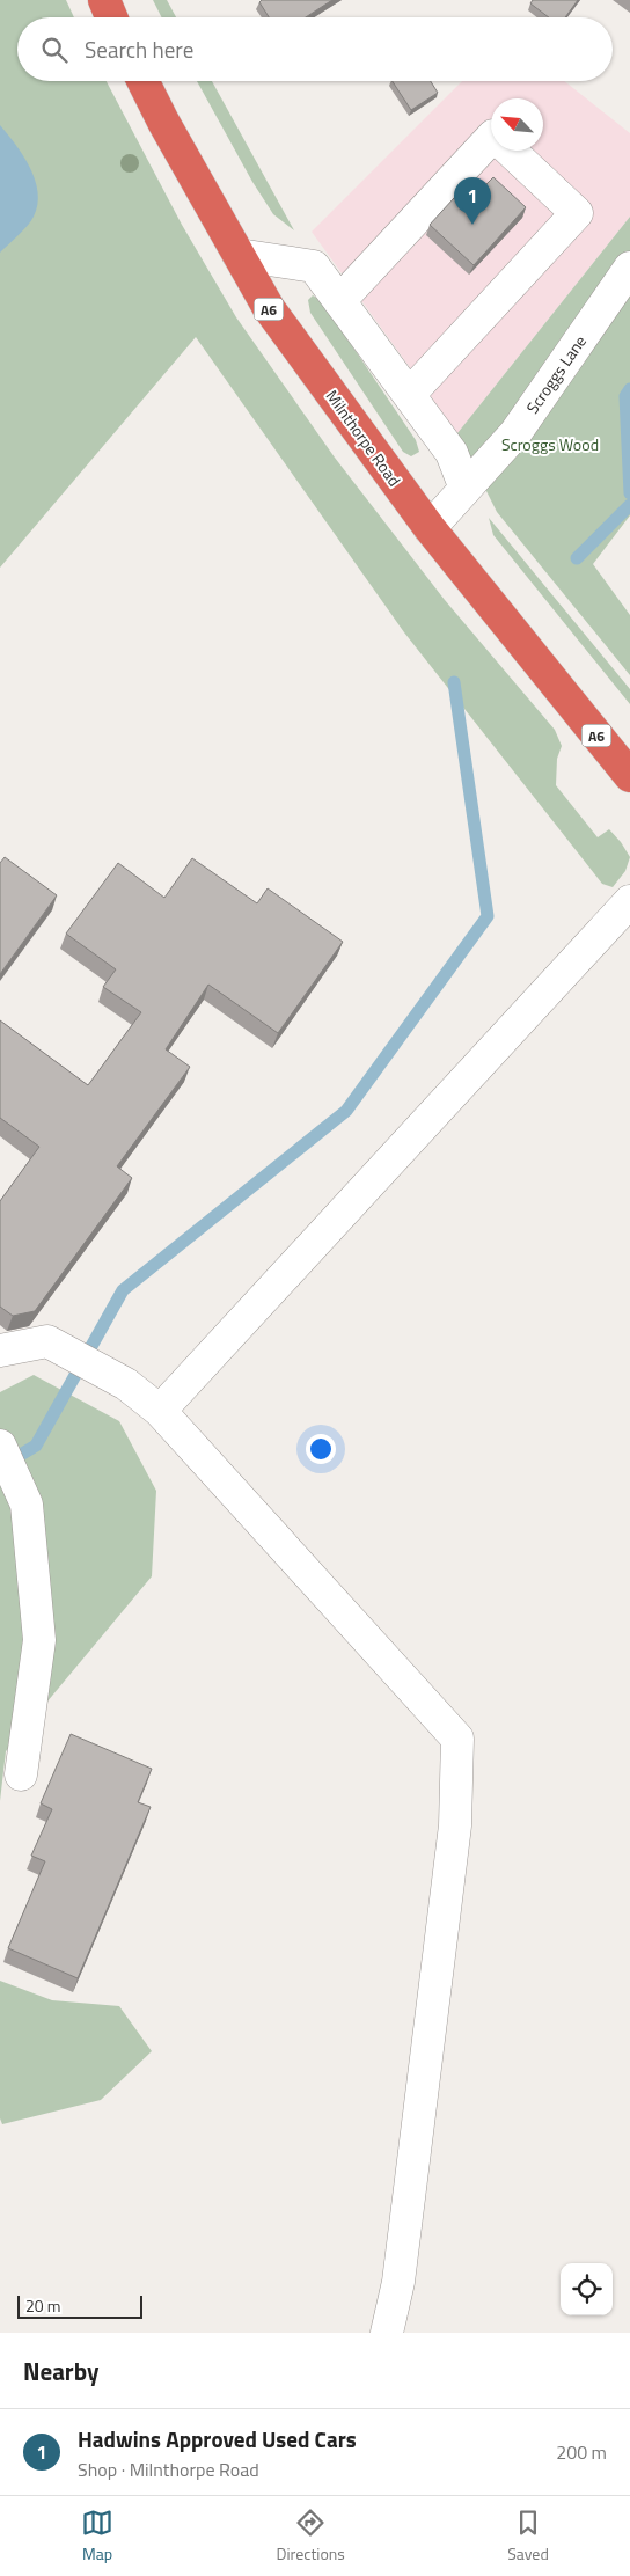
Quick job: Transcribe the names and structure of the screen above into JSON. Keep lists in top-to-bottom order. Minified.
{"streets":{"highway":["A6","Milnthorpe Road"],"street":["Scroggs Lane"]},"crossings":[["Scroggs Lane","Milnthorpe Road"]],"parks":["Scroggs Wood"],"scale_bar":"20 m","north":"top left","page":{"search":"Search here","pins":"1","scale":"20 m","heading":"Nearby","list":[{"mark":"1","name":"Hadwins Approved Used Cars","note":"Shop · Milnthorpe Road","value":"200 m"}],"nav":["Map","Directions","Saved"]}}
